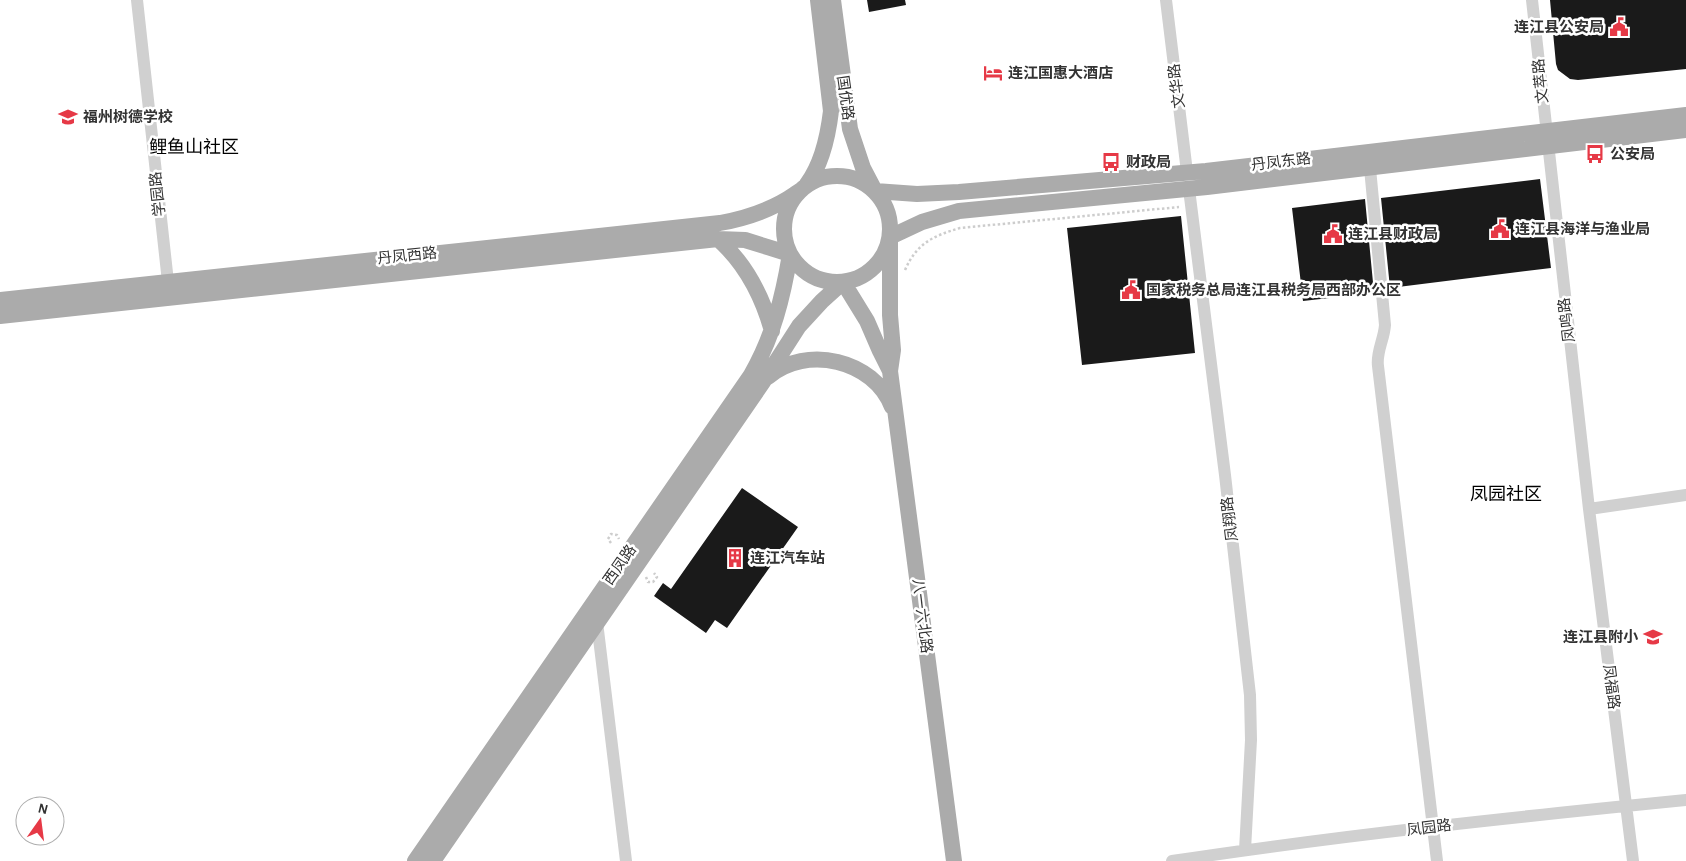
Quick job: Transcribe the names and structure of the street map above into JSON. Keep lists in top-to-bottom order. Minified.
{"streets":{"main road":["国优路","丹凤东路","丹凤西路","西凤路","八一六北路"],"street":["文萃路","文华路","学园路","凤鸣路","凤翔路","凤福路","凤园路"]},"crossings":[["文萃路","丹凤东路"],["文萃路","凤鸣路"],["文华路","丹凤东路"],["文华路","凤翔路"],["国优路","丹凤东路"],["国优路","丹凤西路"],["国优路","西凤路"],["国优路","八一六北路"],["丹凤东路","丹凤西路"],["丹凤东路","凤鸣路"],["丹凤东路","凤翔路"],["丹凤东路","西凤路"],["丹凤东路","八一六北路"],["学园路","丹凤西路"],["丹凤西路","西凤路"],["丹凤西路","八一六北路"],["凤鸣路","凤福路"],["凤翔路","凤园路"],["西凤路","八一六北路"],["凤福路","凤园路"]],"districts":["鲤鱼山社区","凤园社区"],"places":{"public building":["连江县公安局","连江县海洋与渔业局","连江县财政局","国家税务总局连江县税务局西部办公区"],"hotel":["连江国惠大酒店"],"school or university":["福州树德学校","连江县附小"],"bus stop":["公安局","财政局"],"building":["连江汽车站"]},"north":"top"}
